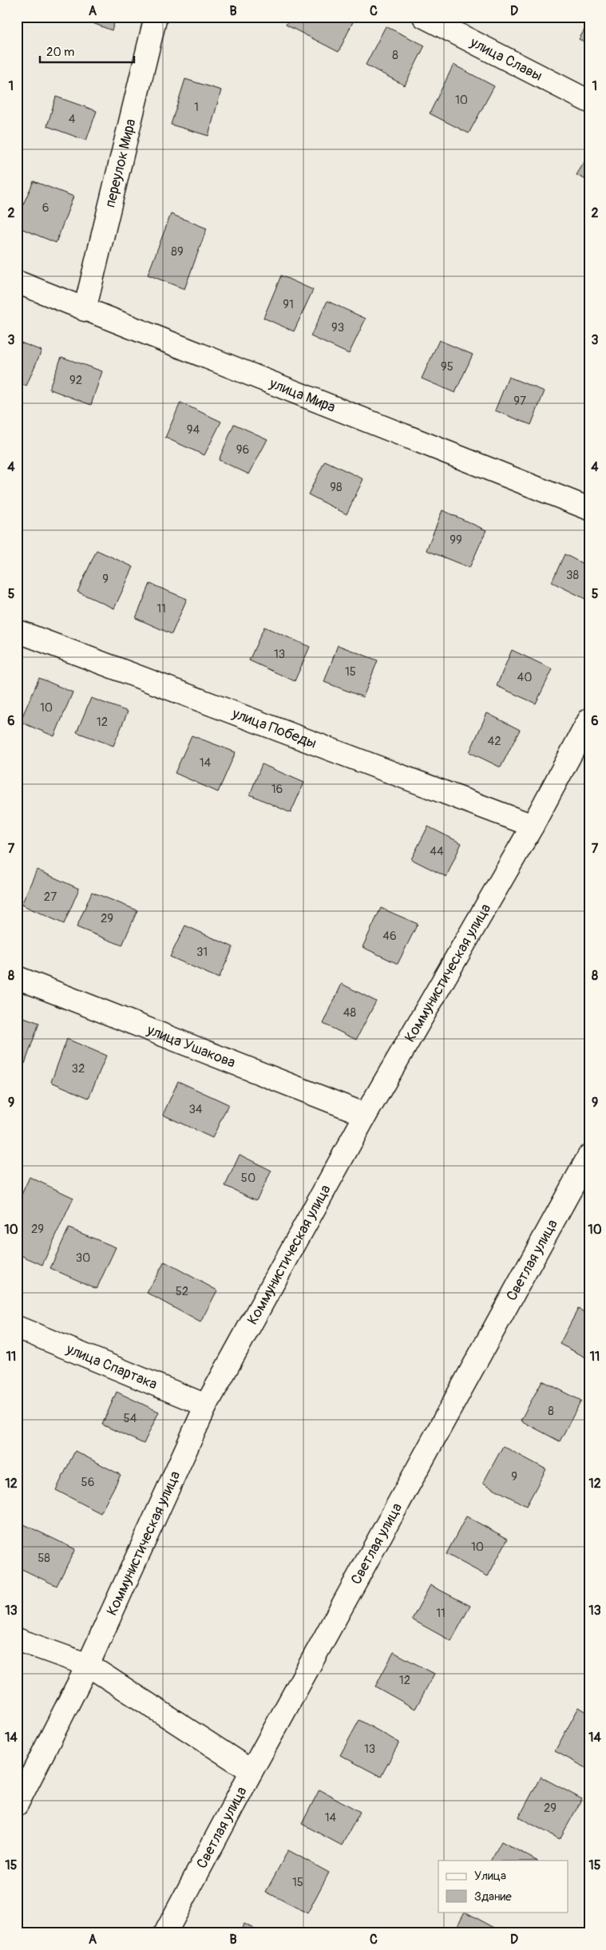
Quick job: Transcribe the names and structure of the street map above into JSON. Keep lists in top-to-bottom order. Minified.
{"streets":{"street":["улица Славы","переулок Мира","улица Мира","улица Победы","Коммунистическая улица","улица Ушакова","Светлая улица","улица Спартака"]},"crossings":[["переулок Мира","улица Мира"],["улица Победы","Коммунистическая улица"],["Коммунистическая улица","улица Ушакова"],["Коммунистическая улица","улица Спартака"]],"house_numbers":["8","10","1","4","6","89","91","93","95","92","97","94","96","98","99","38","9","11","13","15","40","10","12","42","14","16","44","27","29","46","31","48","32","34","50","29","30","52","8","54","9","56","10","58","11","12","13","29","14","15"],"legend":["Улица","Здание"],"scale_bar":"20 m","grid":{"columns":["A","B","C","D"],"rows":["1","2","3","4","5","6","7","8","9","10","11","12","13","14","15"]}}
